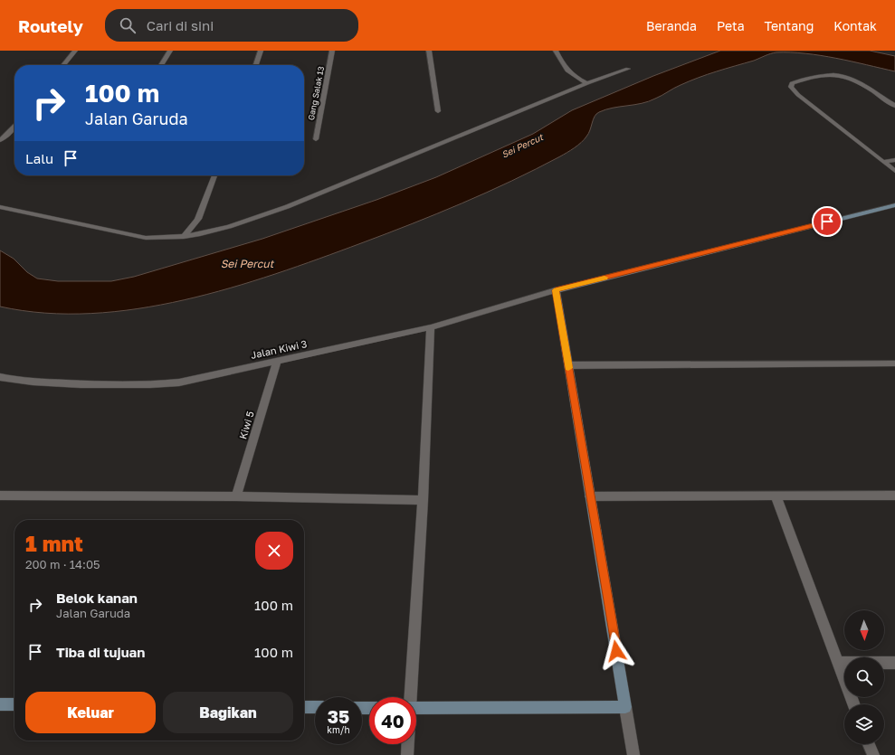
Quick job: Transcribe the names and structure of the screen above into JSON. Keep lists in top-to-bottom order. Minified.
{"streets":{"street":["Gang Salak 13","Jalan Kiwi 3","Kiwi 5"]},"crossings":[["Jalan Kiwi 3","Kiwi 5"]],"water":["Sei Percut"],"north":"bottom","page":{"header":"Routely","search":"Cari di sini","nav":["Beranda","Peta","Tentang","Kontak"],"turn":["100 m","Jalan Garuda"],"then":"Lalu","heading":["1 mnt","200 m · 14:05"],"list":[{"name":"Belok kanan","note":"Jalan Garuda","value":"100 m"},{"name":"Tiba di tujuan","value":"100 m"}],"buttons":["Keluar","Bagikan"],"speed":"35 km/h","limit":"40"}}
